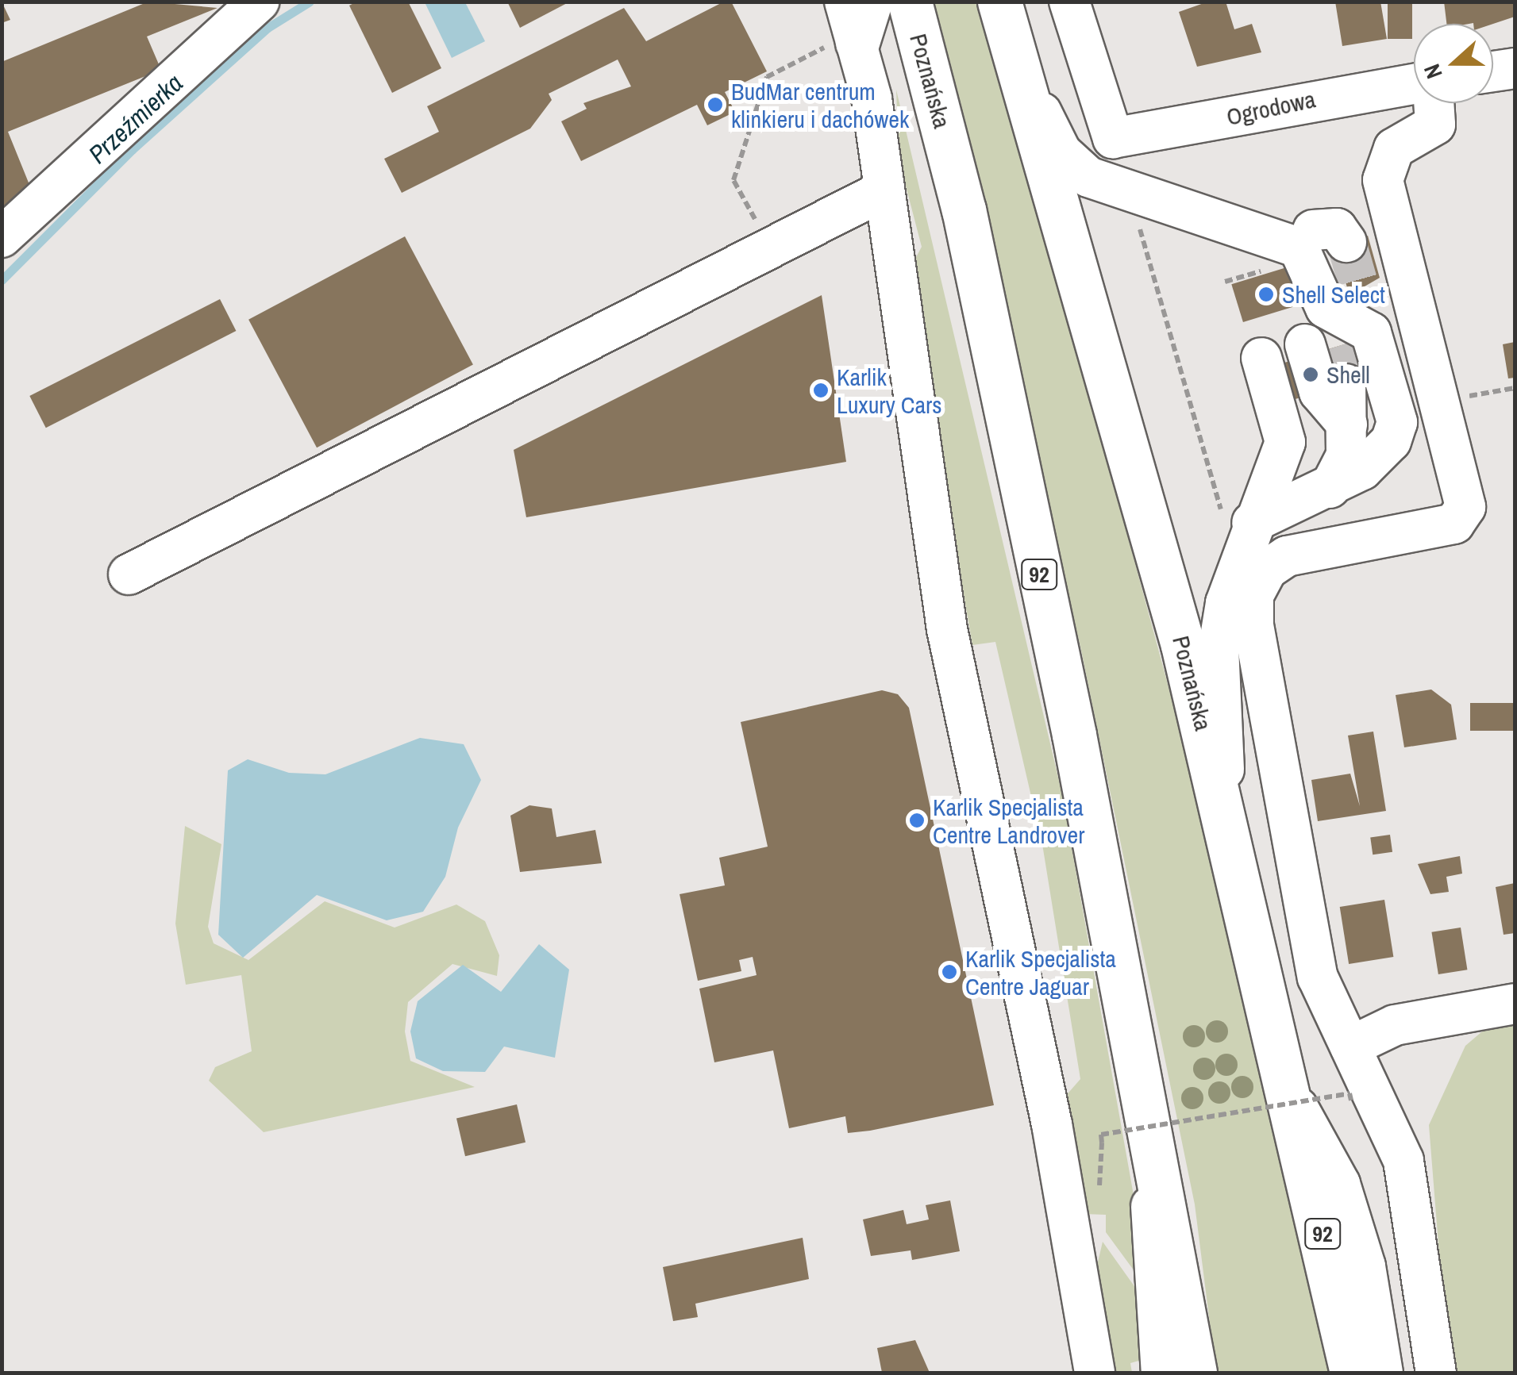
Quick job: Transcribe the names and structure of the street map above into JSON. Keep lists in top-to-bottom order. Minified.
{"streets":{"main road":["Poznańska","92"],"street":["Ogrodowa"]},"water":["Przeźmierka"],"places":["BudMar centrum klinkieru i dachówek","Shell Select","Shell","Karlik Luxury Cars","Karlik Specjalista Centre Landrover","Karlik Specjalista Centre Jaguar"],"north":"left"}
